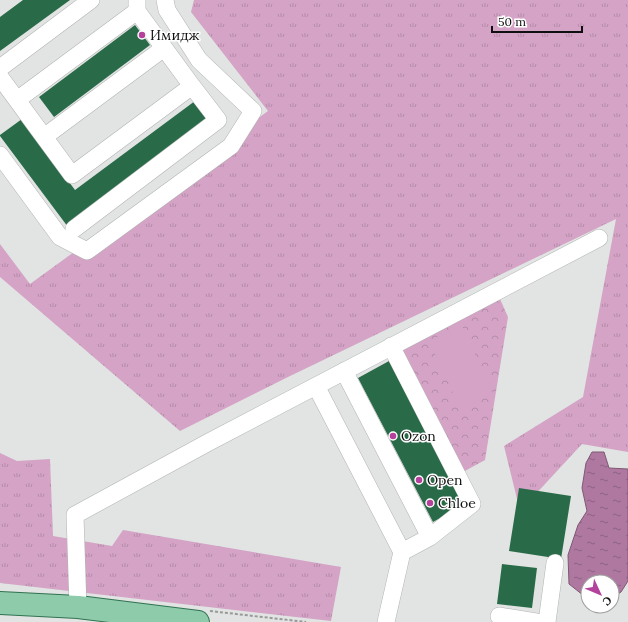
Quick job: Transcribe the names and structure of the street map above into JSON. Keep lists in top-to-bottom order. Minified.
{"places":["Имидж","Ozon","Open","Chloe"],"scale_bar":"50 m","north":"bottom right"}
